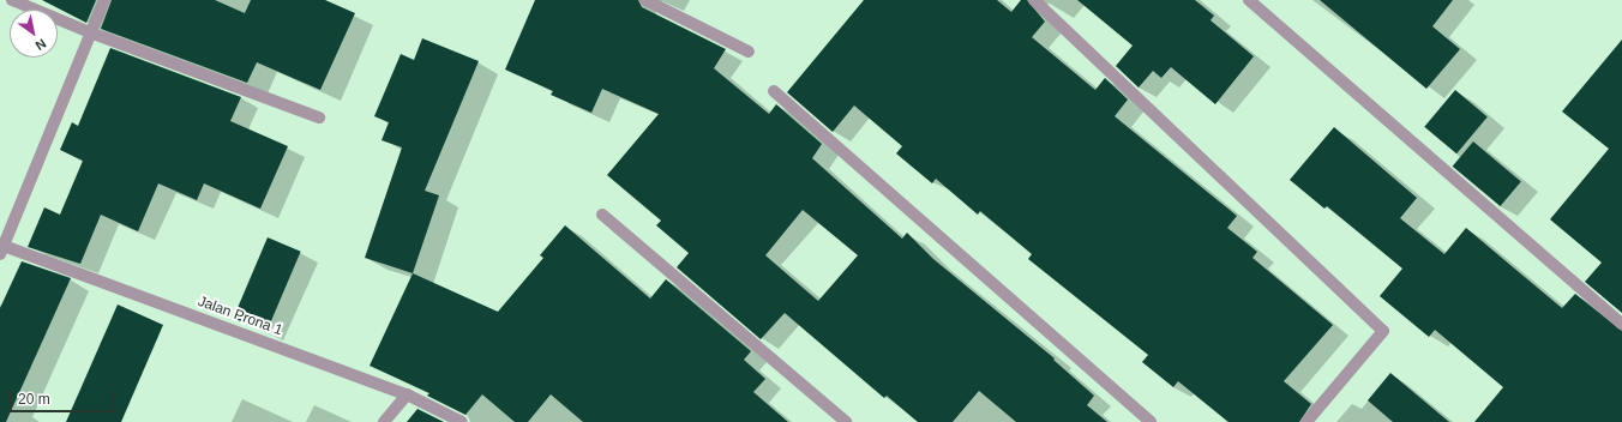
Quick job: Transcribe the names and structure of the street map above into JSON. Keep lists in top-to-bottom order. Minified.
{"streets":{"street":["Jalan Prona 1"]},"scale_bar":"20 m","north":"bottom right"}
